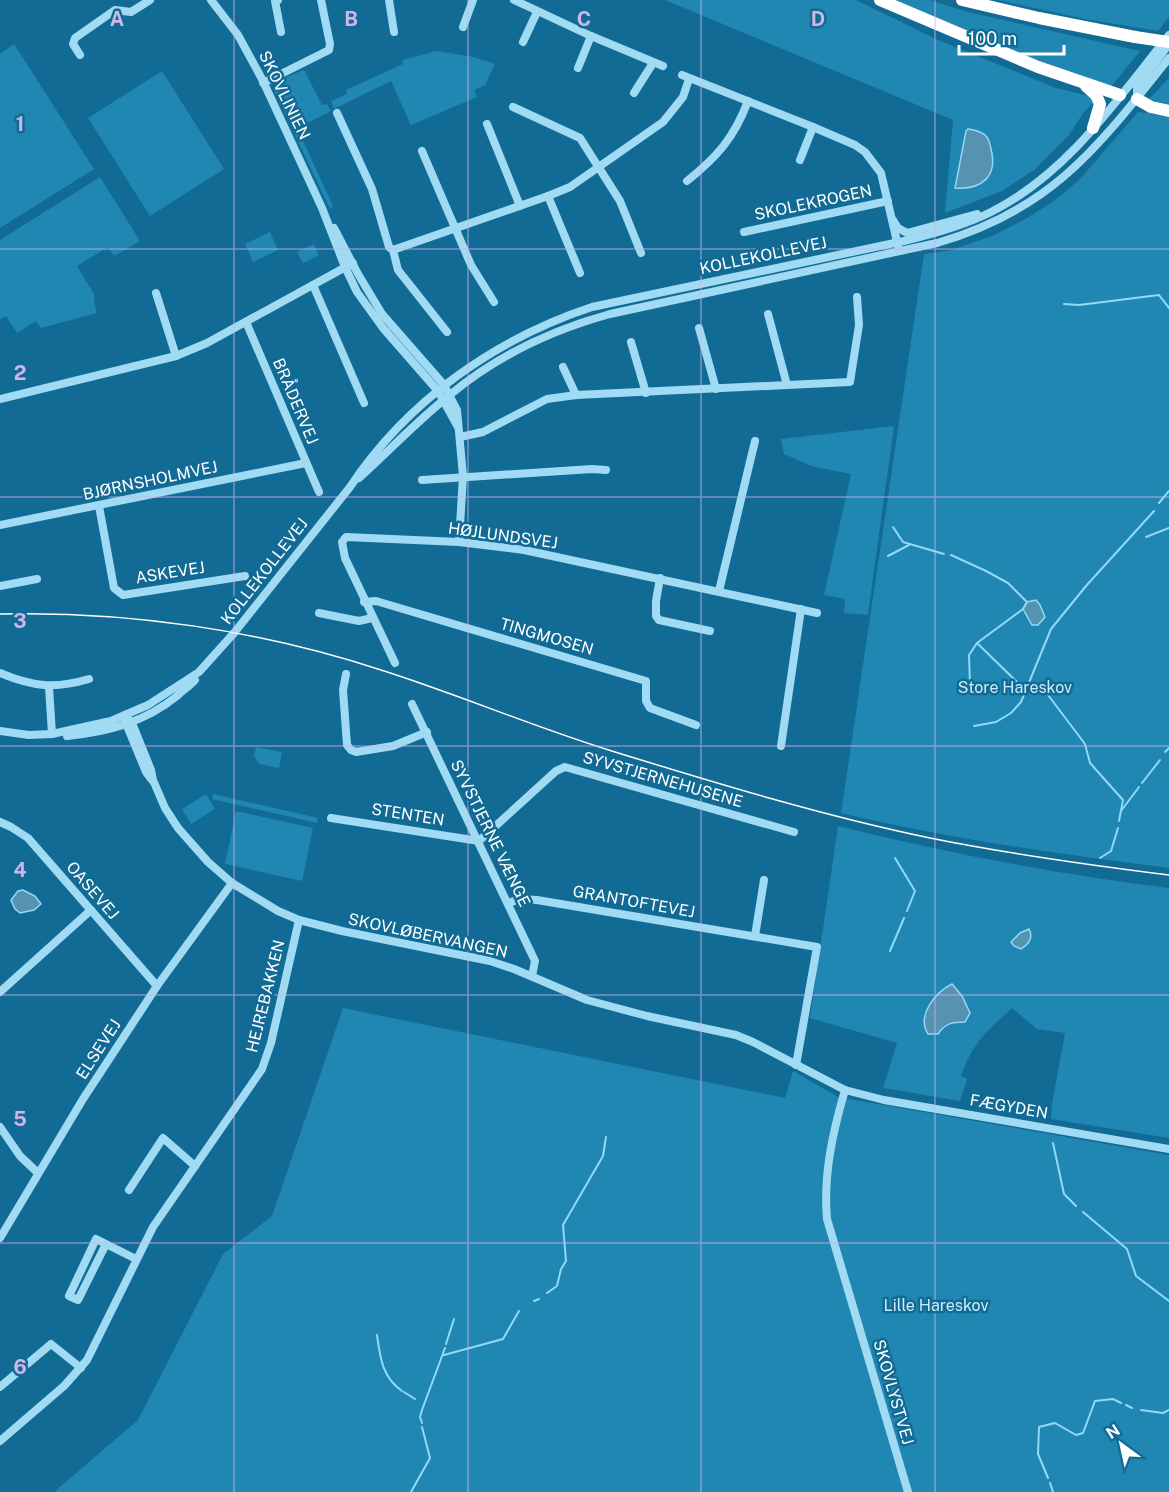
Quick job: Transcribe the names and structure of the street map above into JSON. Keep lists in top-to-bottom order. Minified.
{"streets":{"street":["SKOVLINIEN","SKOLEKROGEN","KOLLEKOLLEVEJ","BRÅDERVEJ","BJØRNSHOLMVEJ","HØJLUNDSVEJ","ASKEVEJ","TINGMOSEN","SYVSTJERNEHUSENE","STENTEN","SYVSTJERNE VÆNGE","OASEVEJ","GRANTOFTEVEJ","SKOVLØBERVANGEN","HEJREBAKKEN","ELSEVEJ","FÆGYDEN","SKOVLYSTVEJ"]},"crossings":[["SKOVLINIEN","KOLLEKOLLEVEJ"],["SKOVLINIEN","HØJLUNDSVEJ"],["SKOLEKROGEN","KOLLEKOLLEVEJ"],["KOLLEKOLLEVEJ","SKOVLØBERVANGEN"],["BRÅDERVEJ","BJØRNSHOLMVEJ"],["BJØRNSHOLMVEJ","ASKEVEJ"],["HØJLUNDSVEJ","TINGMOSEN"],["SYVSTJERNEHUSENE","STENTEN"],["SYVSTJERNEHUSENE","SYVSTJERNE VÆNGE"],["STENTEN","SYVSTJERNE VÆNGE"],["SYVSTJERNE VÆNGE","GRANTOFTEVEJ"],["SYVSTJERNE VÆNGE","SKOVLØBERVANGEN"],["OASEVEJ","ELSEVEJ"],["GRANTOFTEVEJ","SKOVLØBERVANGEN"],["SKOVLØBERVANGEN","HEJREBAKKEN"],["SKOVLØBERVANGEN","ELSEVEJ"],["SKOVLØBERVANGEN","FÆGYDEN"],["SKOVLØBERVANGEN","SKOVLYSTVEJ"],["FÆGYDEN","SKOVLYSTVEJ"]],"parks":["Store Hareskov","Lille Hareskov"],"scale_bar":"100 m","north":"top left","grid":{"columns":["A","B","C","D"],"rows":["1","2","3","4","5","6"]}}
